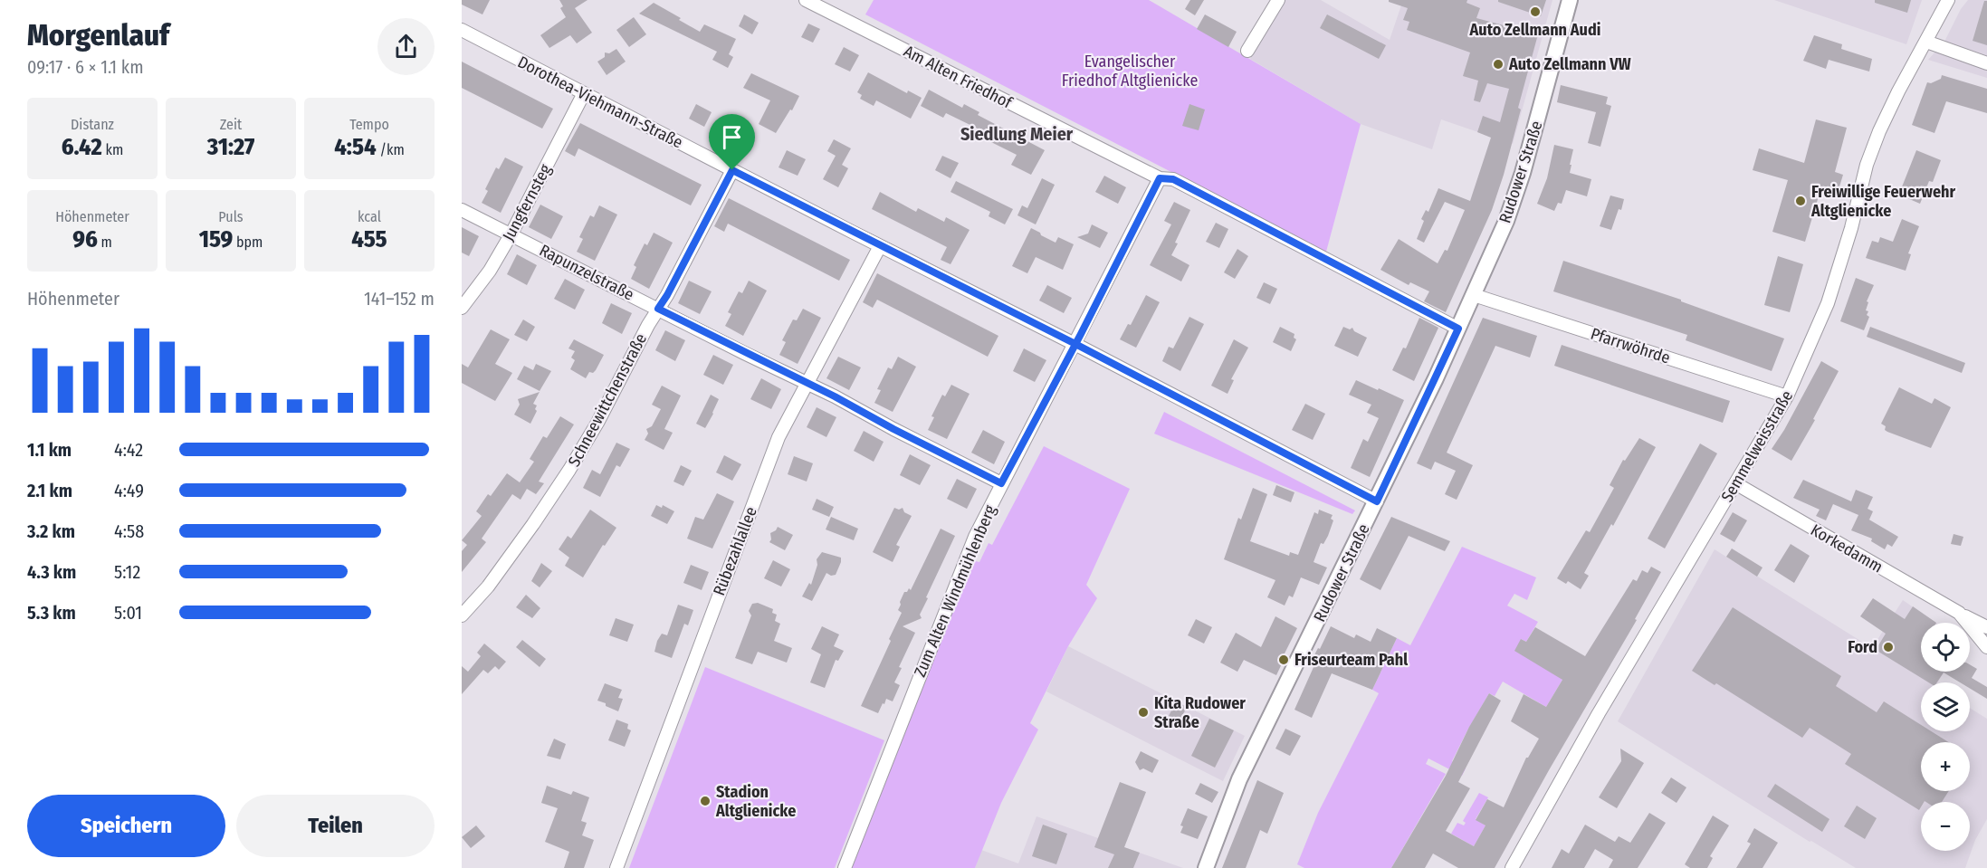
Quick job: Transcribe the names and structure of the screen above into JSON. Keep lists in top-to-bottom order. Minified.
{"streets":{"street":["Am Alten Friedhof","Dorothea-Viehmann-Straße","Rudower Straße","Jungfernsteg","Rapunzelstraße","Pfarrwöhrde","Schneewittchenstraße","Semmelweisstraße","Korkedamm","Rübezahlallee","Zum Alten Windmühlenberg"]},"crossings":[["Am Alten Friedhof","Rudower Straße"],["Am Alten Friedhof","Zum Alten Windmühlenberg"],["Dorothea-Viehmann-Straße","Rudower Straße"],["Dorothea-Viehmann-Straße","Jungfernsteg"],["Dorothea-Viehmann-Straße","Schneewittchenstraße"],["Dorothea-Viehmann-Straße","Rübezahlallee"],["Dorothea-Viehmann-Straße","Zum Alten Windmühlenberg"],["Rudower Straße","Pfarrwöhrde"],["Jungfernsteg","Rapunzelstraße"],["Rapunzelstraße","Schneewittchenstraße"],["Rapunzelstraße","Rübezahlallee"],["Rapunzelstraße","Zum Alten Windmühlenberg"],["Pfarrwöhrde","Semmelweisstraße"],["Semmelweisstraße","Korkedamm"]],"districts":["Siedlung Meier"],"parks":["Evangelischer Friedhof Altglienicke"],"places":["Auto Zellmann Audi","Auto Zellmann VW","Freiwillige Feuerwehr Altglienicke","Ford","Friseurteam Pahl","Kita Rudower Straße","Stadion Altglienicke"],"page":{"heading":["Morgenlauf","09:17 · 6 × 1.1 km"],"stats":[["Distanz","6.42 km"],["Zeit","31:27"],["Tempo","4:54 /km"],["Höhenmeter","96 m"],["Puls","159 bpm"],["kcal","455"]],"chart":["Höhenmeter","141–152 m"],"list":[{"name":"1.1 km","note":"4:42"},{"name":"2.1 km","note":"4:49"},{"name":"3.2 km","note":"4:58"},{"name":"4.3 km","note":"5:12"},{"name":"5.3 km","note":"5:01"}],"map_buttons":["+","−"],"buttons":["Speichern","Teilen"]}}
